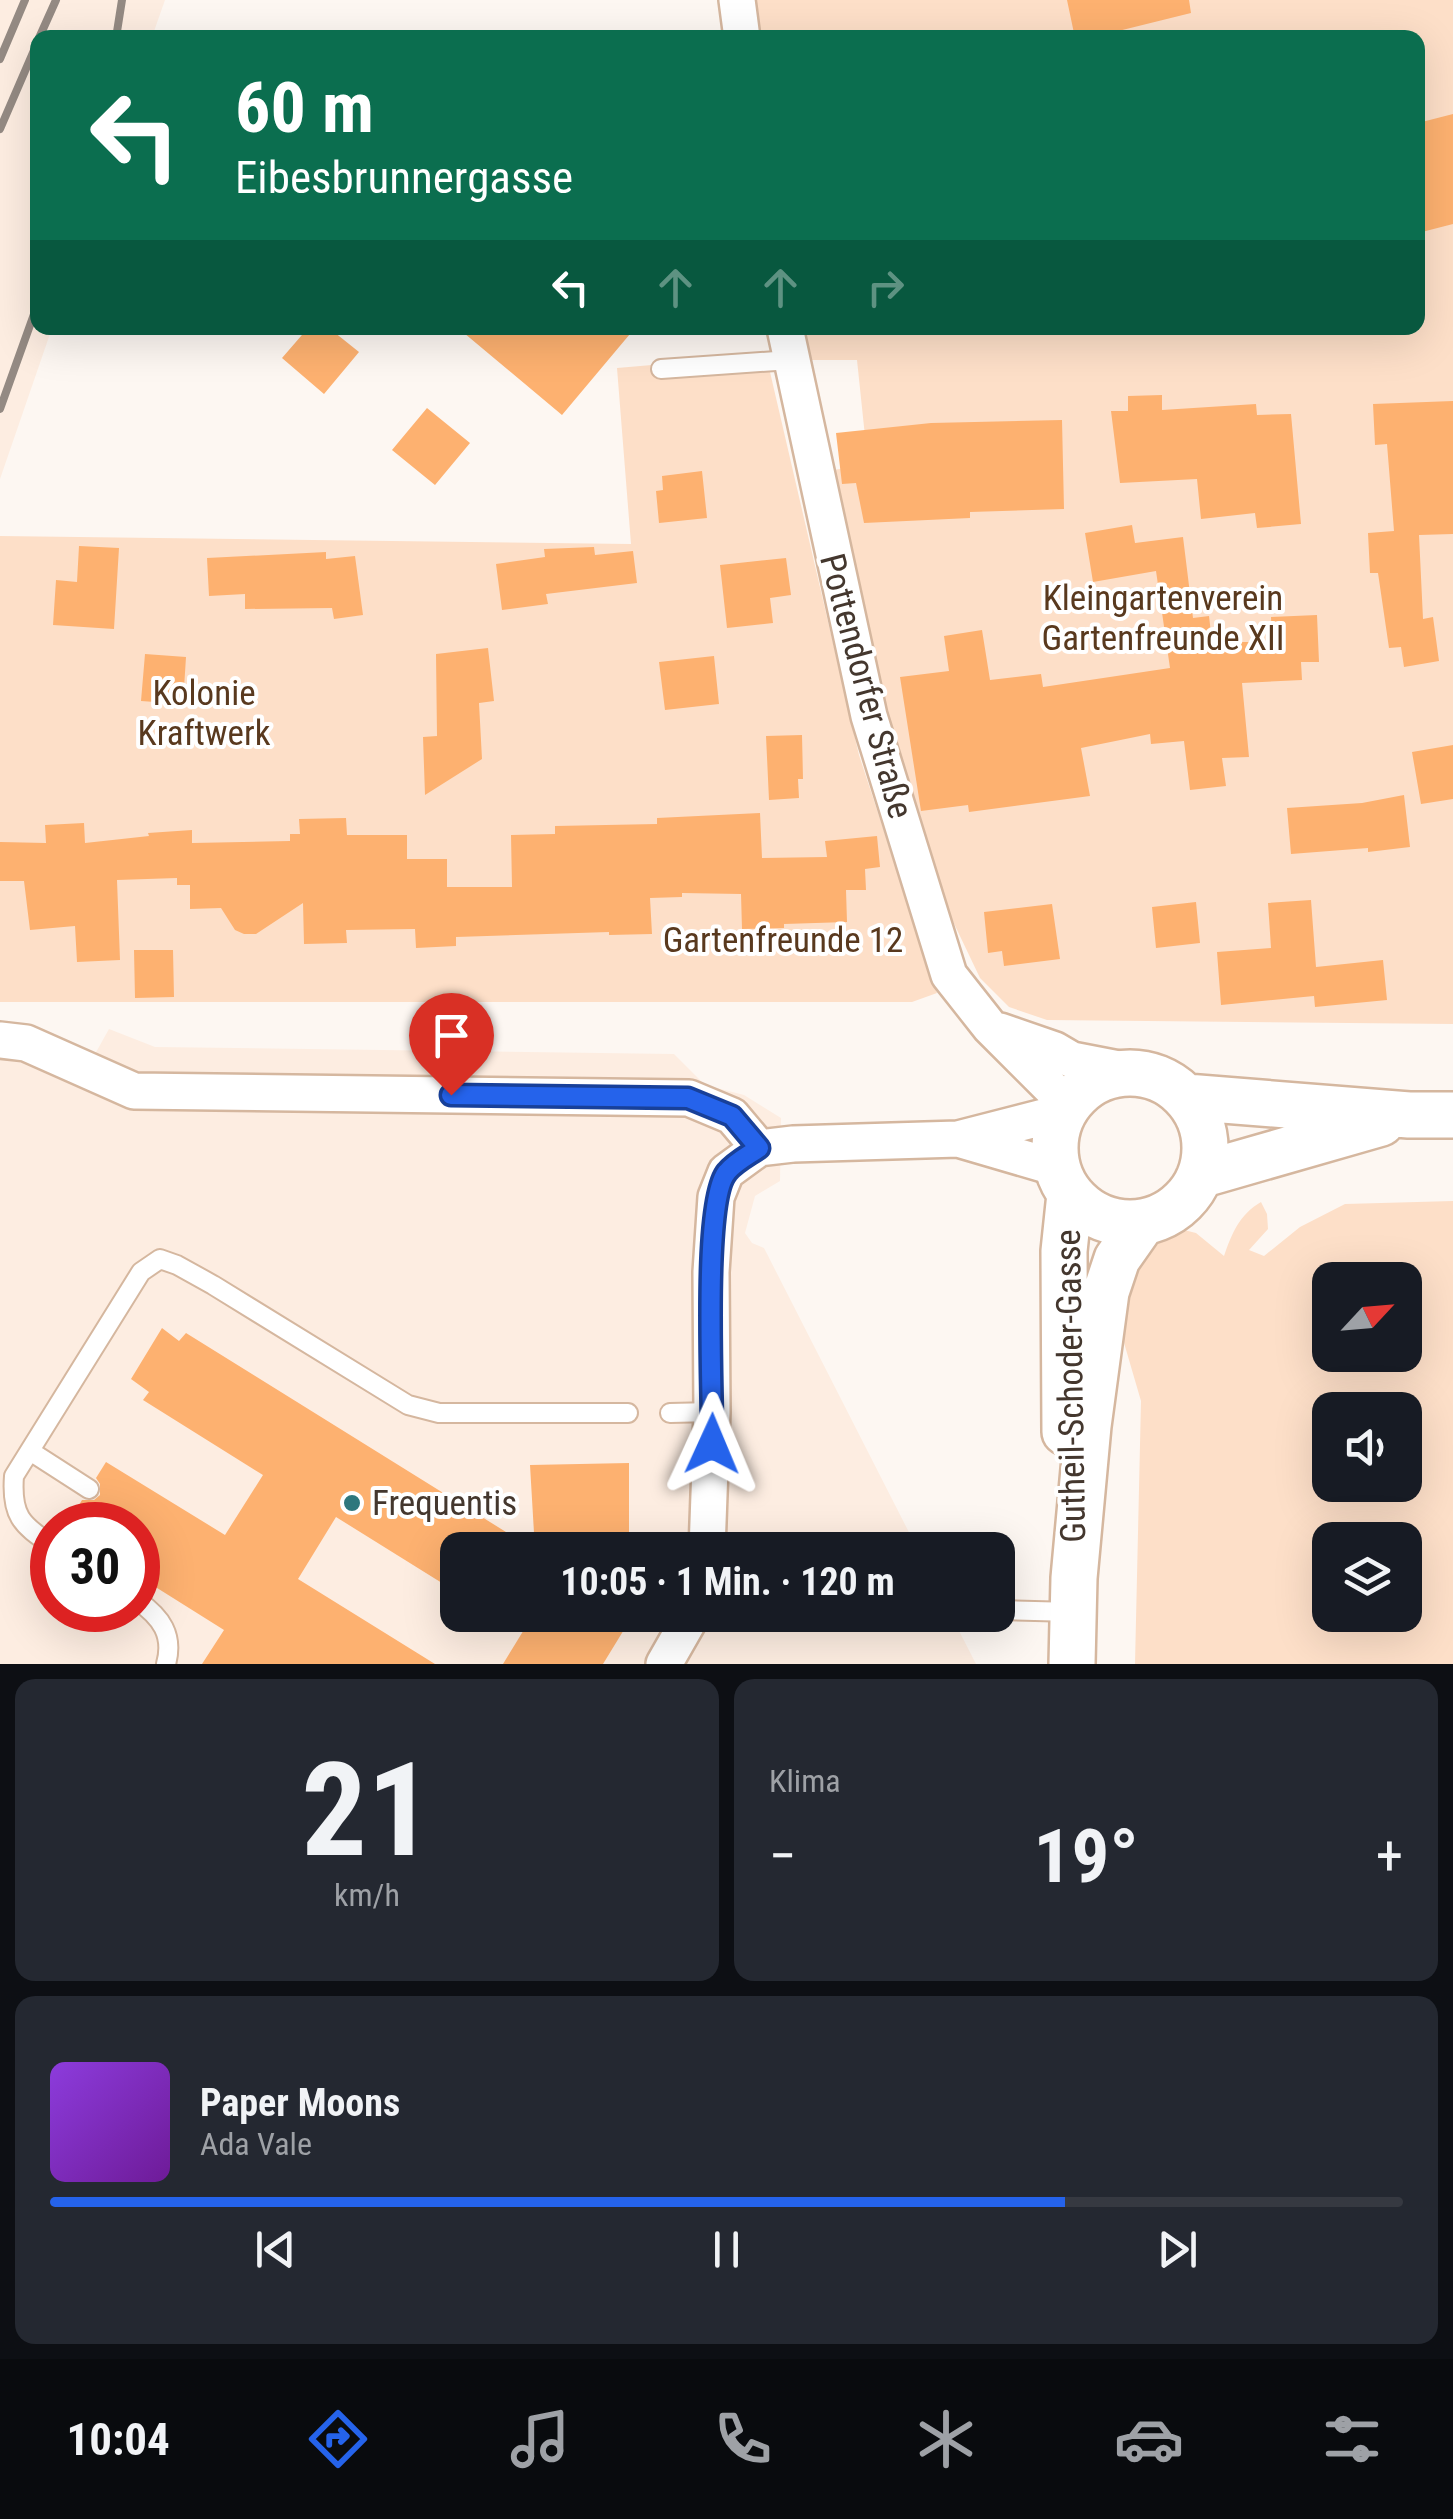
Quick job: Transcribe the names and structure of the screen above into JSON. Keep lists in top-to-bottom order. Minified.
{"streets":{"street":["Pottendorfer Straße","Gutheil-Schoder-Gasse"]},"crossings":[["Pottendorfer Straße","Gutheil-Schoder-Gasse"]],"parks":["Kleingartenverein Gartenfreunde XII","Kolonie Kraftwerk","Gartenfreunde 12"],"places":["Frequentis"],"north":"top right","page":{"turn":["60 m","Eibesbrunnergasse"],"limit":"30","trip":"10:05 · 1 Min. · 120 m","tile":[["21","km/h"],"Klima"],"heat":["−","19°","+"],"song":["Paper Moons","Ada Vale"],"tabs":"10:04"}}
